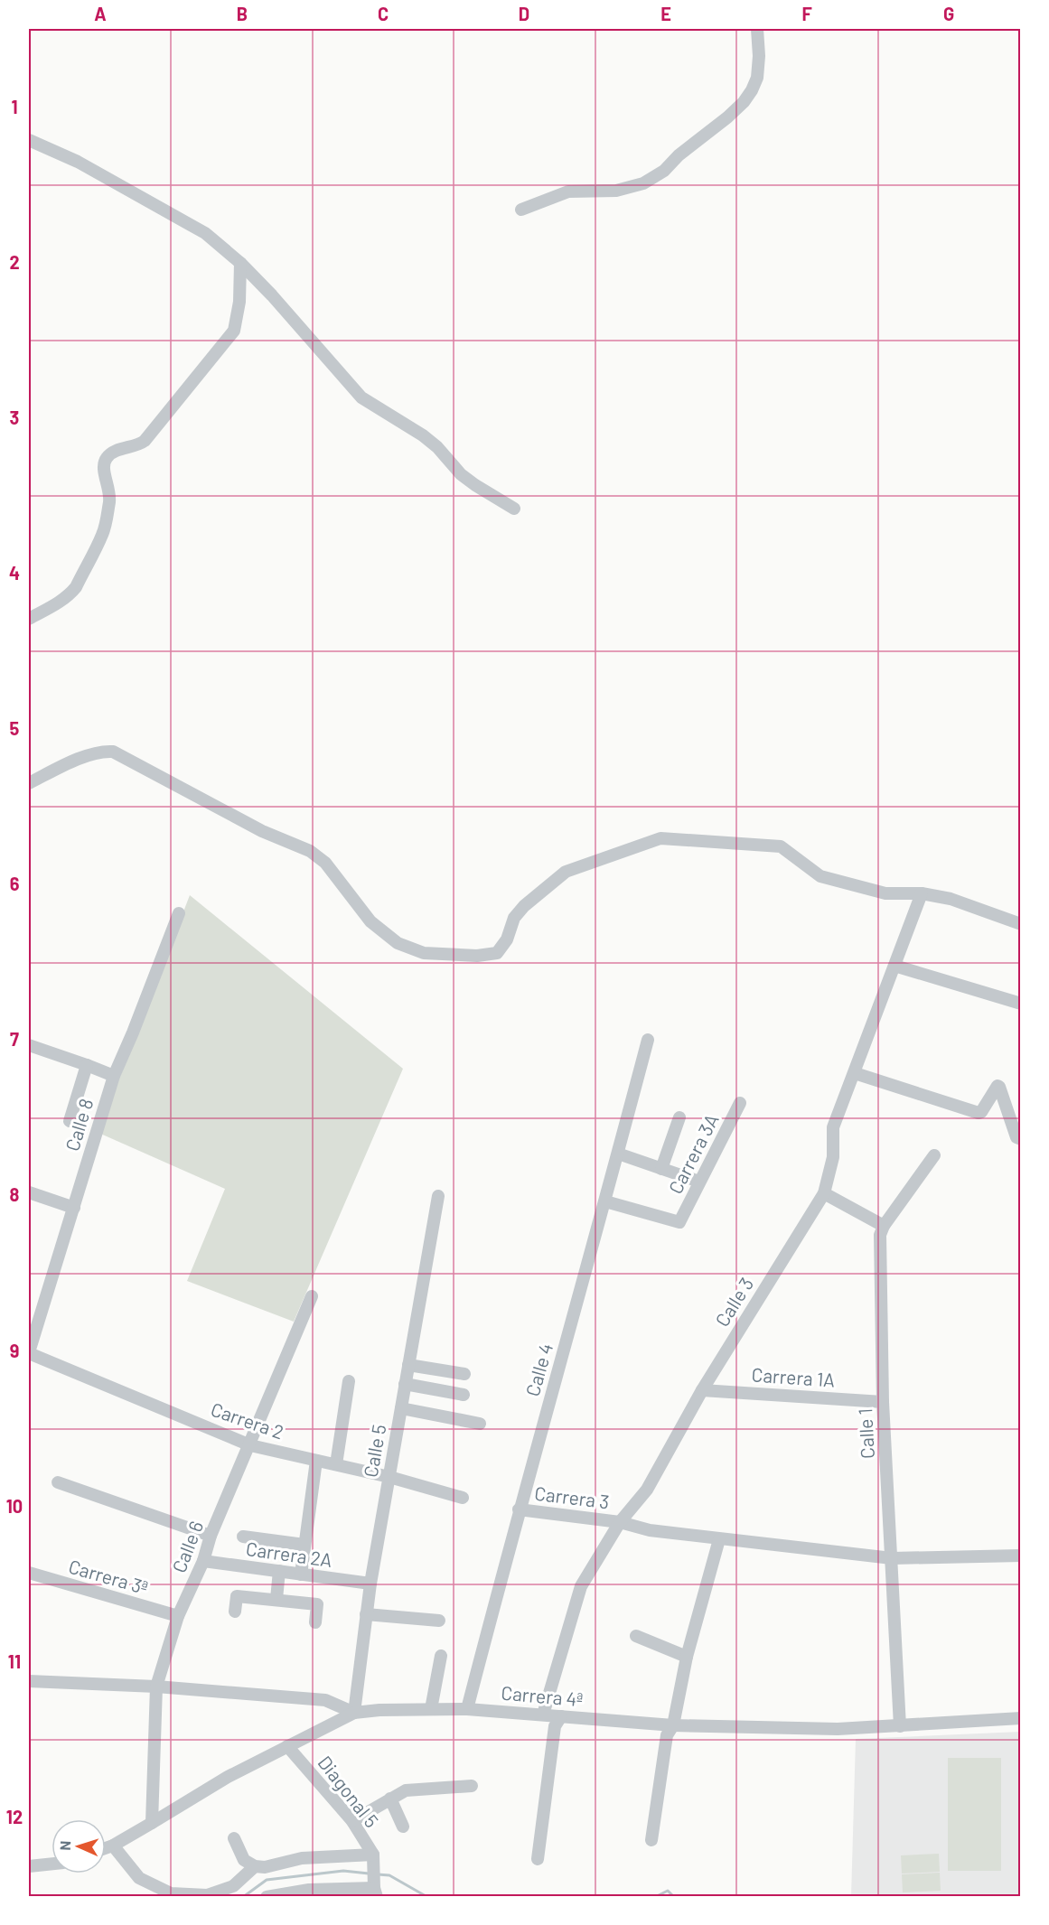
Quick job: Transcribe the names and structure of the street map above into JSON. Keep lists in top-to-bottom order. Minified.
{"streets":{"street":["Calle 8","Carrera 3A","Calle 3","Calle 4","Carrera 1A","Carrera 2","Calle 1","Calle 5","Carrera 3","Calle 6","Carrera 2A","Carrera 3ª","Carrera 4ª","Diagonal 5"]},"crossings":[["Calle 8","Carrera 2"],["Carrera 3A","Calle 4"],["Calle 3","Carrera 1A"],["Calle 3","Carrera 3"],["Calle 3","Carrera 4ª"],["Calle 4","Carrera 3"],["Calle 4","Carrera 4ª"],["Carrera 1A","Calle 1"],["Carrera 2","Calle 5"],["Carrera 2","Calle 6"],["Calle 1","Carrera 3"],["Calle 1","Carrera 4ª"],["Calle 5","Carrera 2A"],["Calle 5","Carrera 4ª"],["Calle 6","Carrera 2A"],["Calle 6","Carrera 3ª"],["Calle 6","Carrera 4ª"],["Carrera 4ª","Diagonal 5"]],"north":"left","grid":{"columns":["A","B","C","D","E","F","G"],"rows":["1","2","3","4","5","6","7","8","9","10","11","12"]}}
